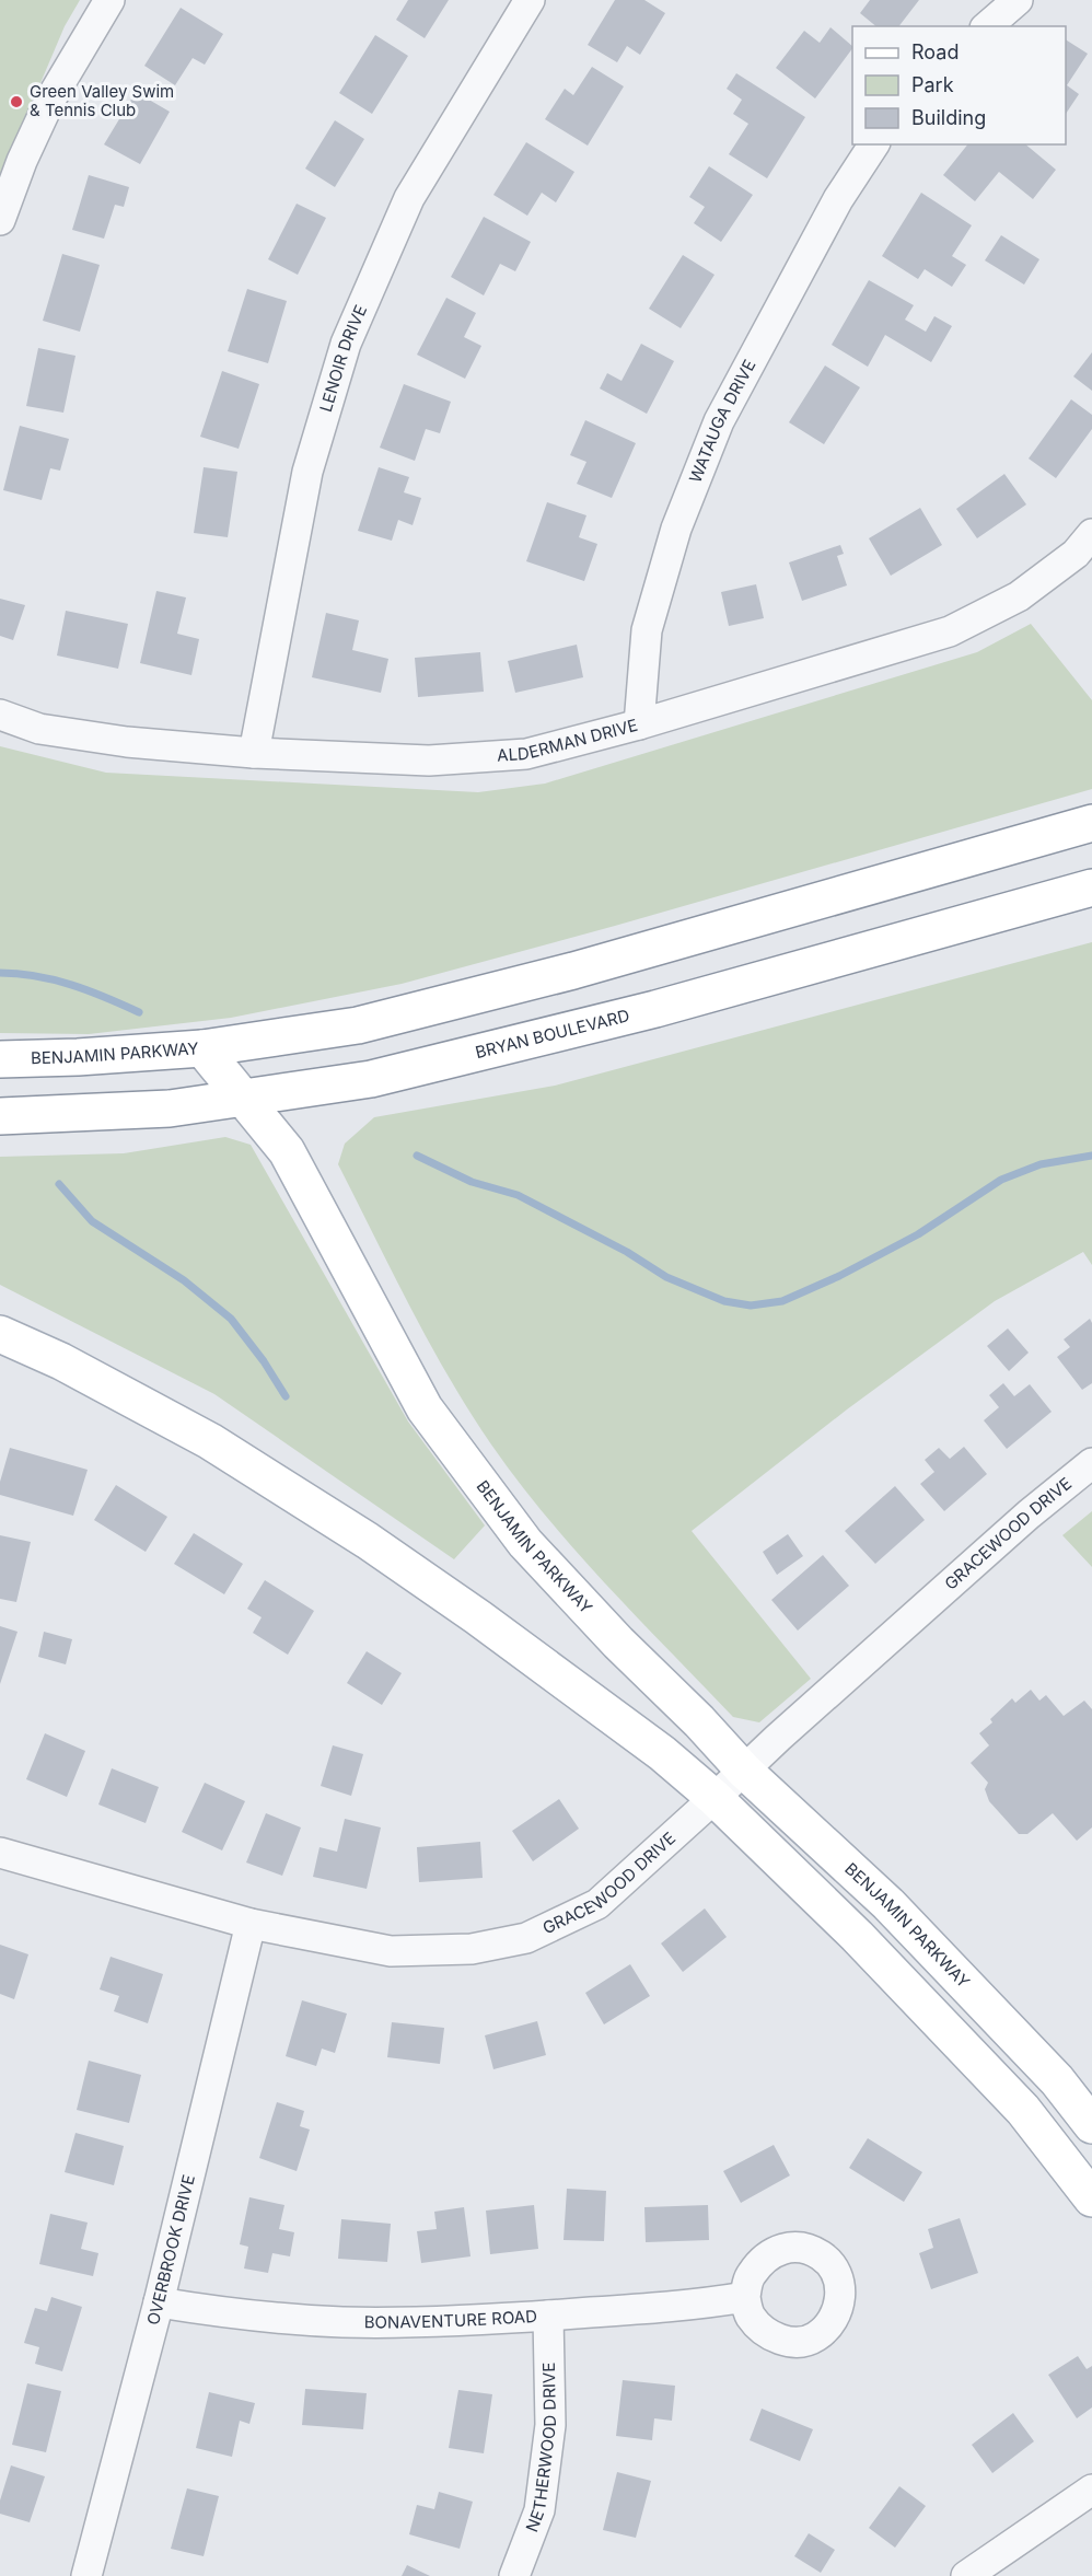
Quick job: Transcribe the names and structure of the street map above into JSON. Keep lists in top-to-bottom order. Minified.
{"streets":{"main road":["BRYAN BOULEVARD","BENJAMIN PARKWAY"],"street":["LENOIR DRIVE","WATAUGA DRIVE","ALDERMAN DRIVE","GRACEWOOD DRIVE","OVERBROOK DRIVE","BONAVENTURE ROAD","NETHERWOOD DRIVE"]},"crossings":[["LENOIR DRIVE","ALDERMAN DRIVE"],["WATAUGA DRIVE","ALDERMAN DRIVE"],["BRYAN BOULEVARD","BENJAMIN PARKWAY"],["BENJAMIN PARKWAY","GRACEWOOD DRIVE"],["GRACEWOOD DRIVE","OVERBROOK DRIVE"],["OVERBROOK DRIVE","BONAVENTURE ROAD"],["BONAVENTURE ROAD","NETHERWOOD DRIVE"]],"places":["Green Valley Swim & Tennis Club"],"legend":["Road","Park","Building"]}
